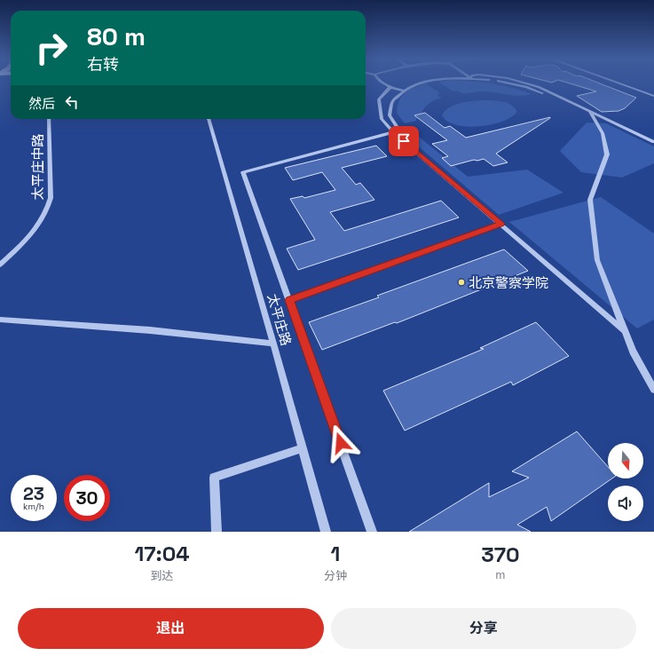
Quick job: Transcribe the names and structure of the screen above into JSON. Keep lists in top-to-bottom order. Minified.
{"streets":{"street":["太平庄中路","太平庄路"]},"places":["北京警察学院"],"north":"bottom","page":{"turn":["80 m","右转"],"then":"然后","speed":"23 km/h","limit":"30","eta":["17:04","到达","1","分钟","370","m"],"buttons":["退出","分享"]}}
